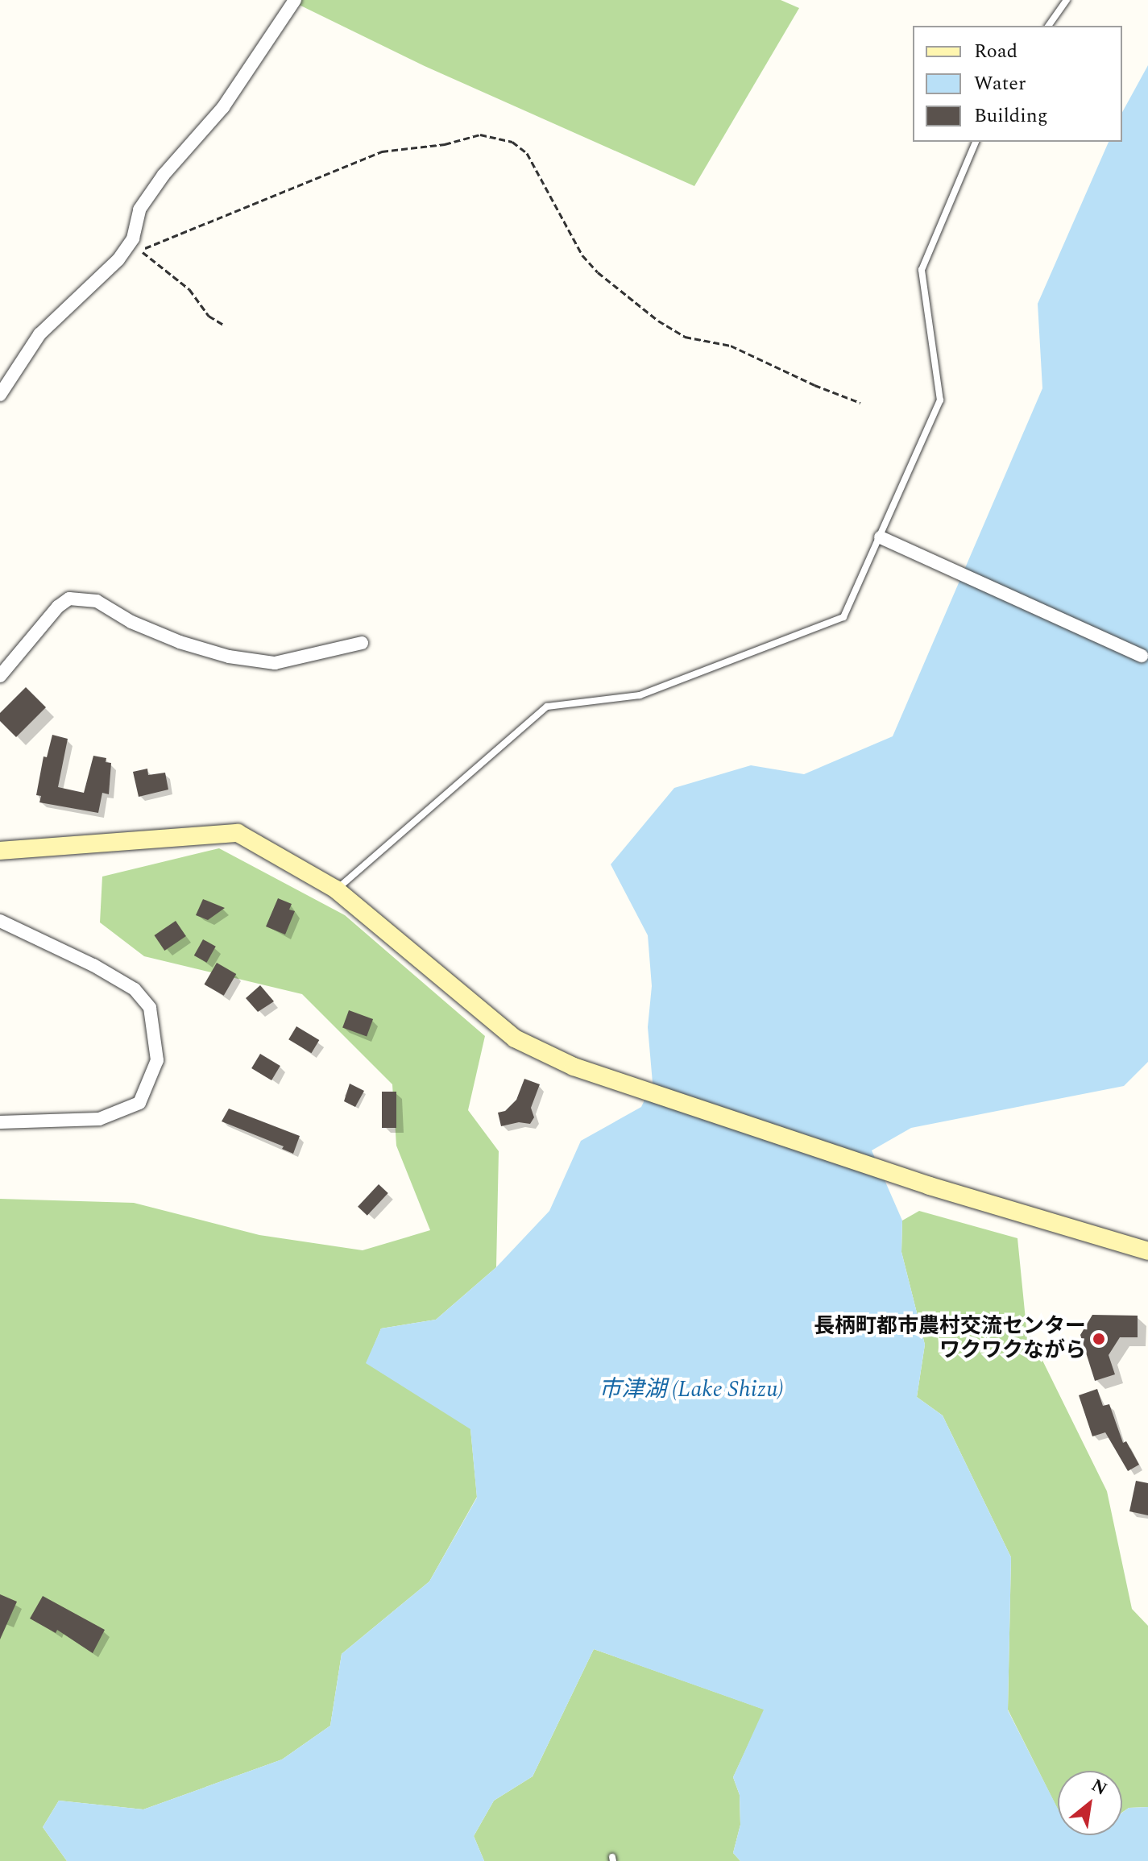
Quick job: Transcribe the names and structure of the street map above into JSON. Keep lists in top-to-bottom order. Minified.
{"water":["市津湖 (Lake Shizu)"],"places":["長柄町都市農村交流センター ワクワクながら"],"legend":["Road","Water","Building"],"north":"top right"}
